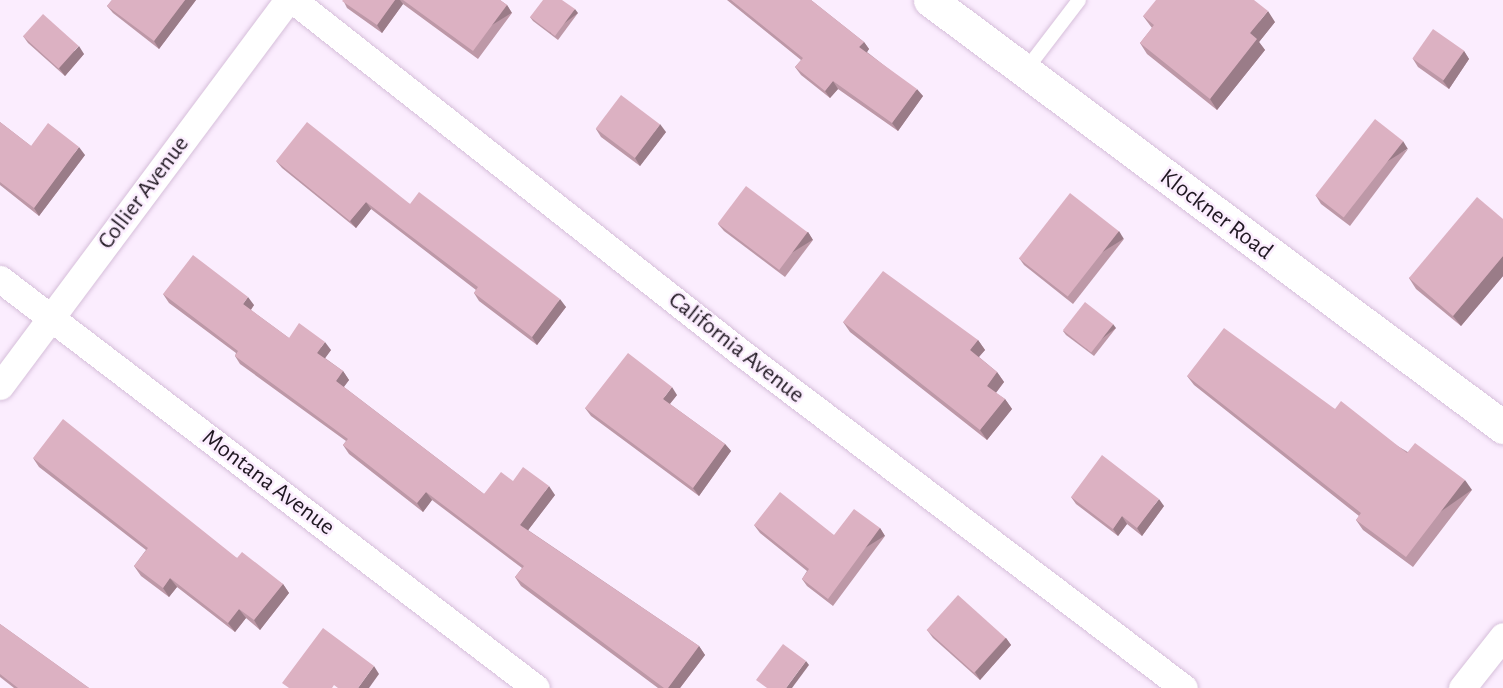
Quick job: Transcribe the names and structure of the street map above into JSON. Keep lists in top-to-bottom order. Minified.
{"streets":{"main road":["Klockner Road"],"street":["Collier Avenue","California Avenue","Montana Avenue"]},"crossings":[["Collier Avenue","Montana Avenue"]]}
